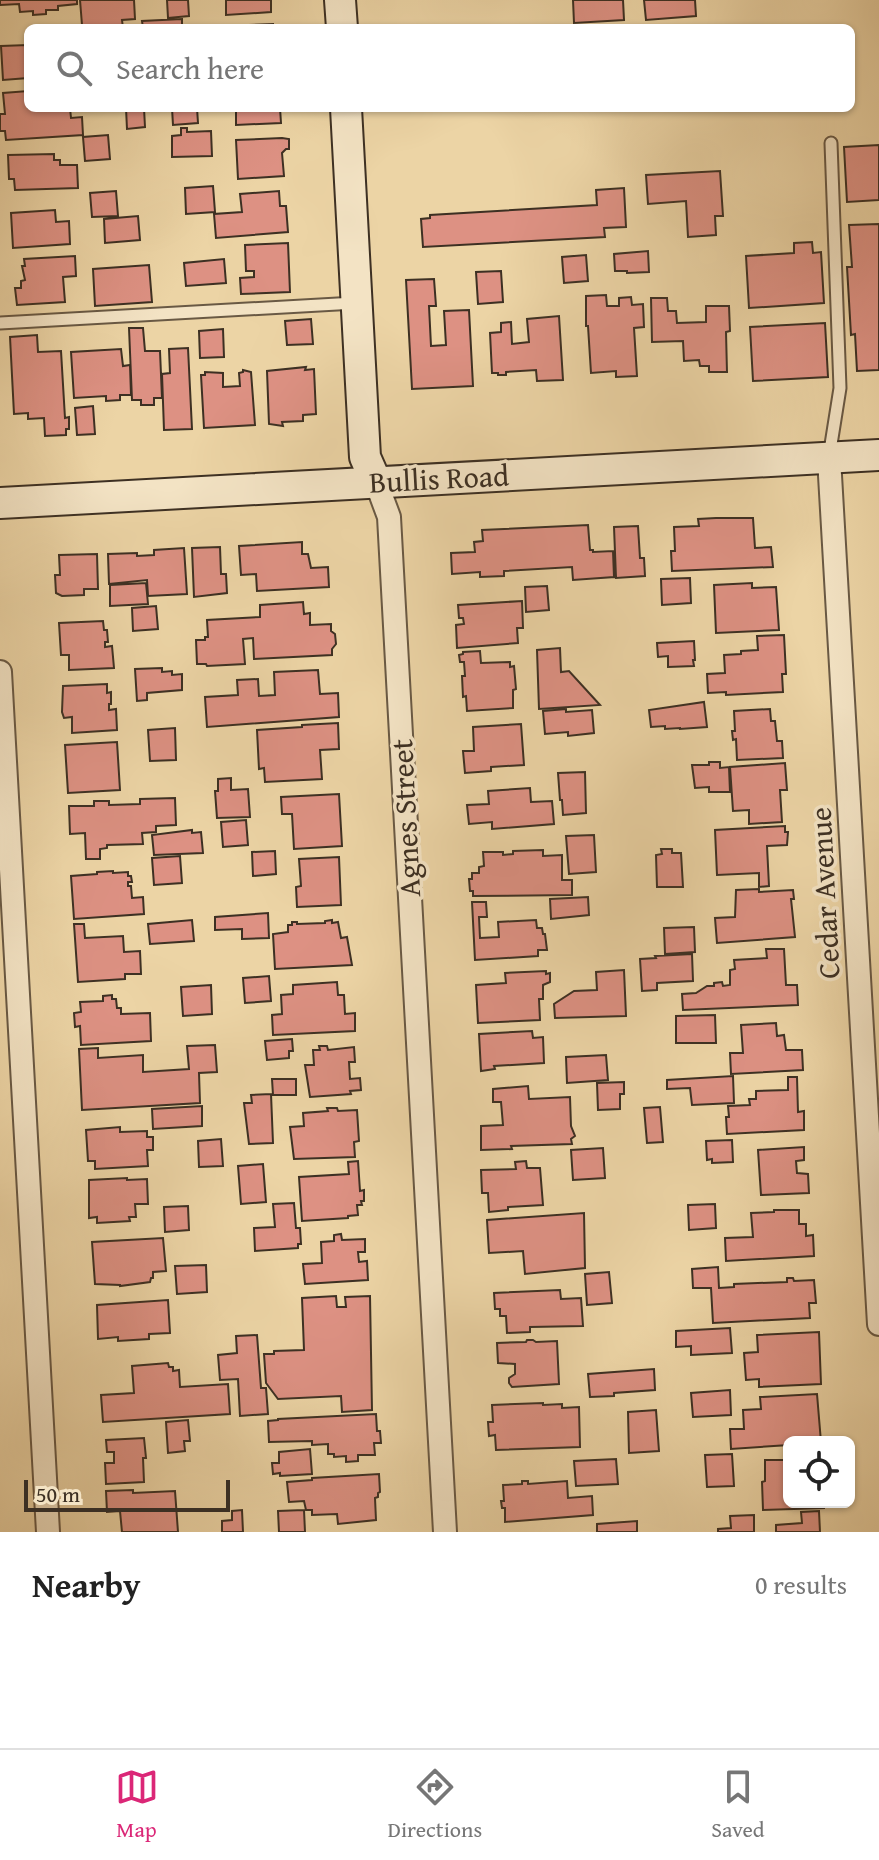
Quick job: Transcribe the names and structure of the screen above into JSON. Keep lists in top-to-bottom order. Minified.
{"streets":{"street":["Bullis Road","Agnes Street","Cedar Avenue"]},"crossings":[["Bullis Road","Agnes Street"],["Bullis Road","Cedar Avenue"]],"scale_bar":"50 m","page":{"search":"Search here","scale":"50 m","heading":["Nearby","0 results"],"nav":["Map","Directions","Saved"]}}
